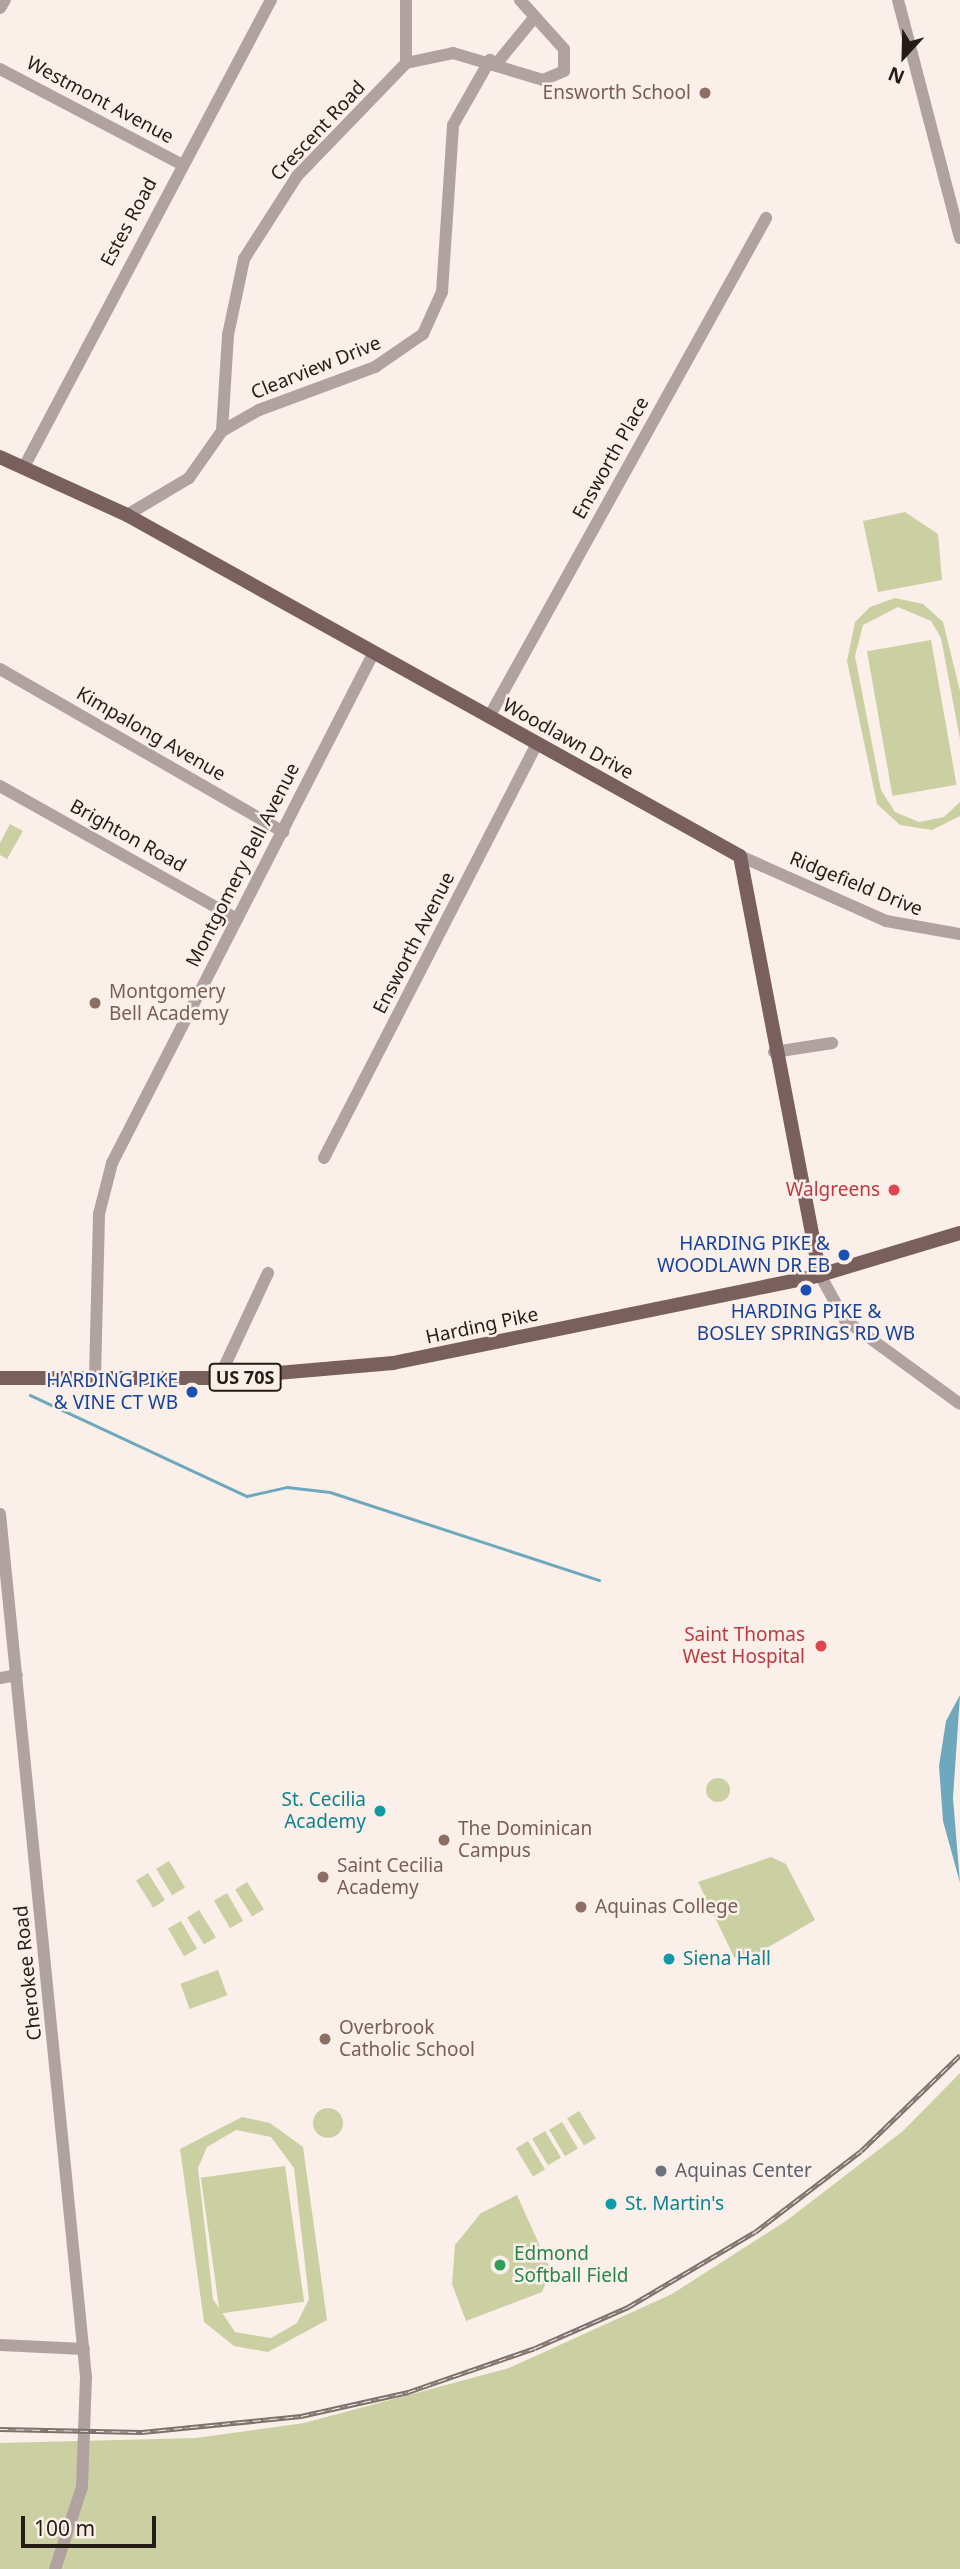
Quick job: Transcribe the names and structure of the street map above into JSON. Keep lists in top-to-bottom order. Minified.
{"streets":{"main road":["Woodlawn Drive","Harding Pike","US 70S"],"street":["Westmont Avenue","Crescent Road","Estes Road","Clearview Drive","Ensworth Place","Kimpalong Avenue","Brighton Road","Montgomery Bell Avenue","Ridgefield Drive","Ensworth Avenue","Cherokee Road"]},"crossings":[["Westmont Avenue","Estes Road"],["Crescent Road","Clearview Drive"],["Estes Road","Woodlawn Drive"],["Clearview Drive","Woodlawn Drive"],["Ensworth Place","Woodlawn Drive"],["Kimpalong Avenue","Montgomery Bell Avenue"],["Woodlawn Drive","Montgomery Bell Avenue"],["Woodlawn Drive","Ridgefield Drive"],["Woodlawn Drive","Ensworth Avenue"],["Brighton Road","Montgomery Bell Avenue"],["Montgomery Bell Avenue","Harding Pike"]],"places":["Ensworth School","Montgomery Bell Academy","Walgreens","HARDING PIKE & WOODLAWN DR EB","HARDING PIKE & BOSLEY SPRINGS RD WB","HARDING PIKE & VINE CT WB","Saint Thomas West Hospital","St. Cecilia Academy","The Dominican Campus","Saint Cecilia Academy","Aquinas College","Siena Hall","Overbrook Catholic School","Aquinas Center","St. Martin's","Edmond Softball Field"],"scale_bar":"100 m","north":"bottom"}
